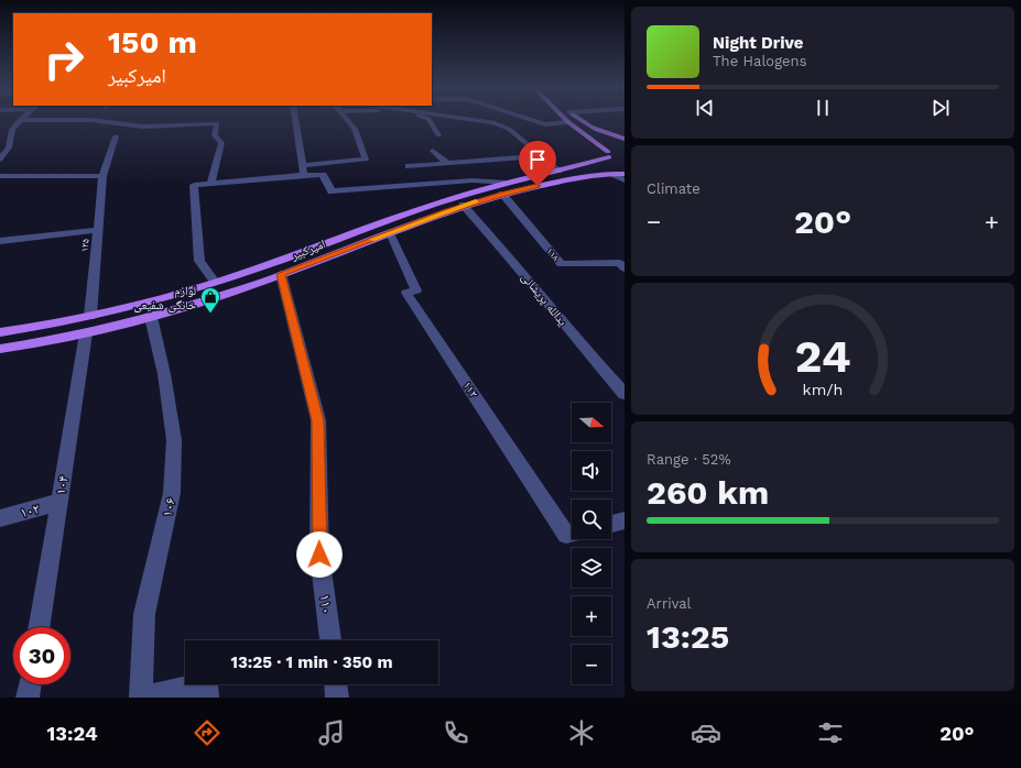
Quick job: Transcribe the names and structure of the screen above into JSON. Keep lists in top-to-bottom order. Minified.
{"streets":{"main road":["امیرکبیر"],"street":["۱۲۵","۱۱۸","یدالله پریشانی","۱۱۲","۱۰۴","۱۰۶","۱۰۲","۱۱۰"]},"crossings":[["۱۲۵","امیرکبیر"],["امیرکبیر","۱۱۸"],["امیرکبیر","یدالله پریشانی"],["امیرکبیر","۱۱۲"],["امیرکبیر","۱۰۴"],["امیرکبیر","۱۰۶"],["امیرکبیر","۱۱۰"],["۱۰۴","۱۰۲"]],"places":{"shop":["لوازم خانگی شفیعی"]},"north":"right","page":{"turn":["150 m","امیرکبیر"],"song":["Night Drive","The Halogens"],"tile":["Climate",["Range · 52%","260 km"],["Arrival","13:25"]],"heat":["−","20°","+"],"map_buttons":["+","−"],"limit":"30","trip":"13:25 · 1 min · 350 m","tabs":["13:24","20°"],"gauge":["24","km/h"]}}
